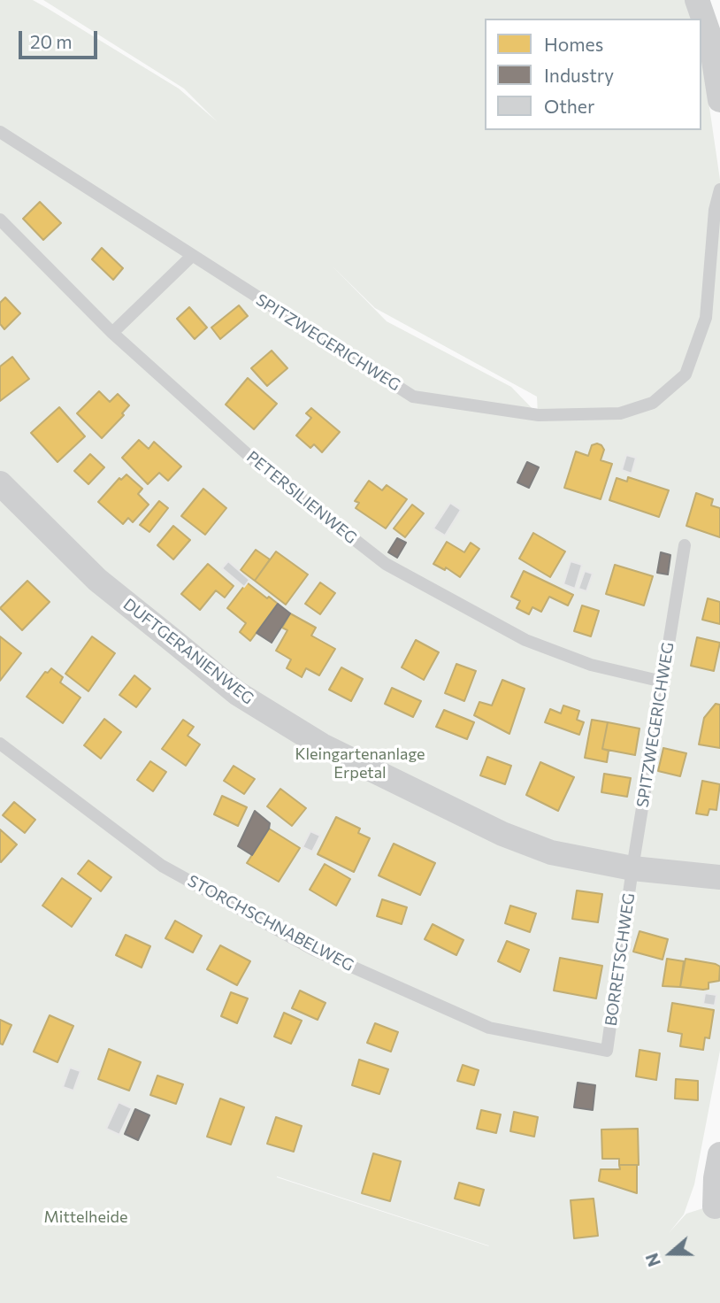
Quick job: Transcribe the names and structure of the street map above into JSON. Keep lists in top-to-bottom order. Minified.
{"streets":{"street":["DUFTGERANIENWEG"],"lane":["SPITZWEGERICHWEG","PETERSILIENWEG","STORCHSCHNABELWEG","BORRETSCHWEG"]},"crossings":[["SPITZWEGERICHWEG","PETERSILIENWEG"],["SPITZWEGERICHWEG","DUFTGERANIENWEG"],["SPITZWEGERICHWEG","BORRETSCHWEG"],["DUFTGERANIENWEG","BORRETSCHWEG"],["STORCHSCHNABELWEG","BORRETSCHWEG"]],"parks":["Kleingartenanlage Erpetal","Mittelheide"],"legend":["Homes","Industry","Other"],"scale_bar":"20 m","north":"left"}
